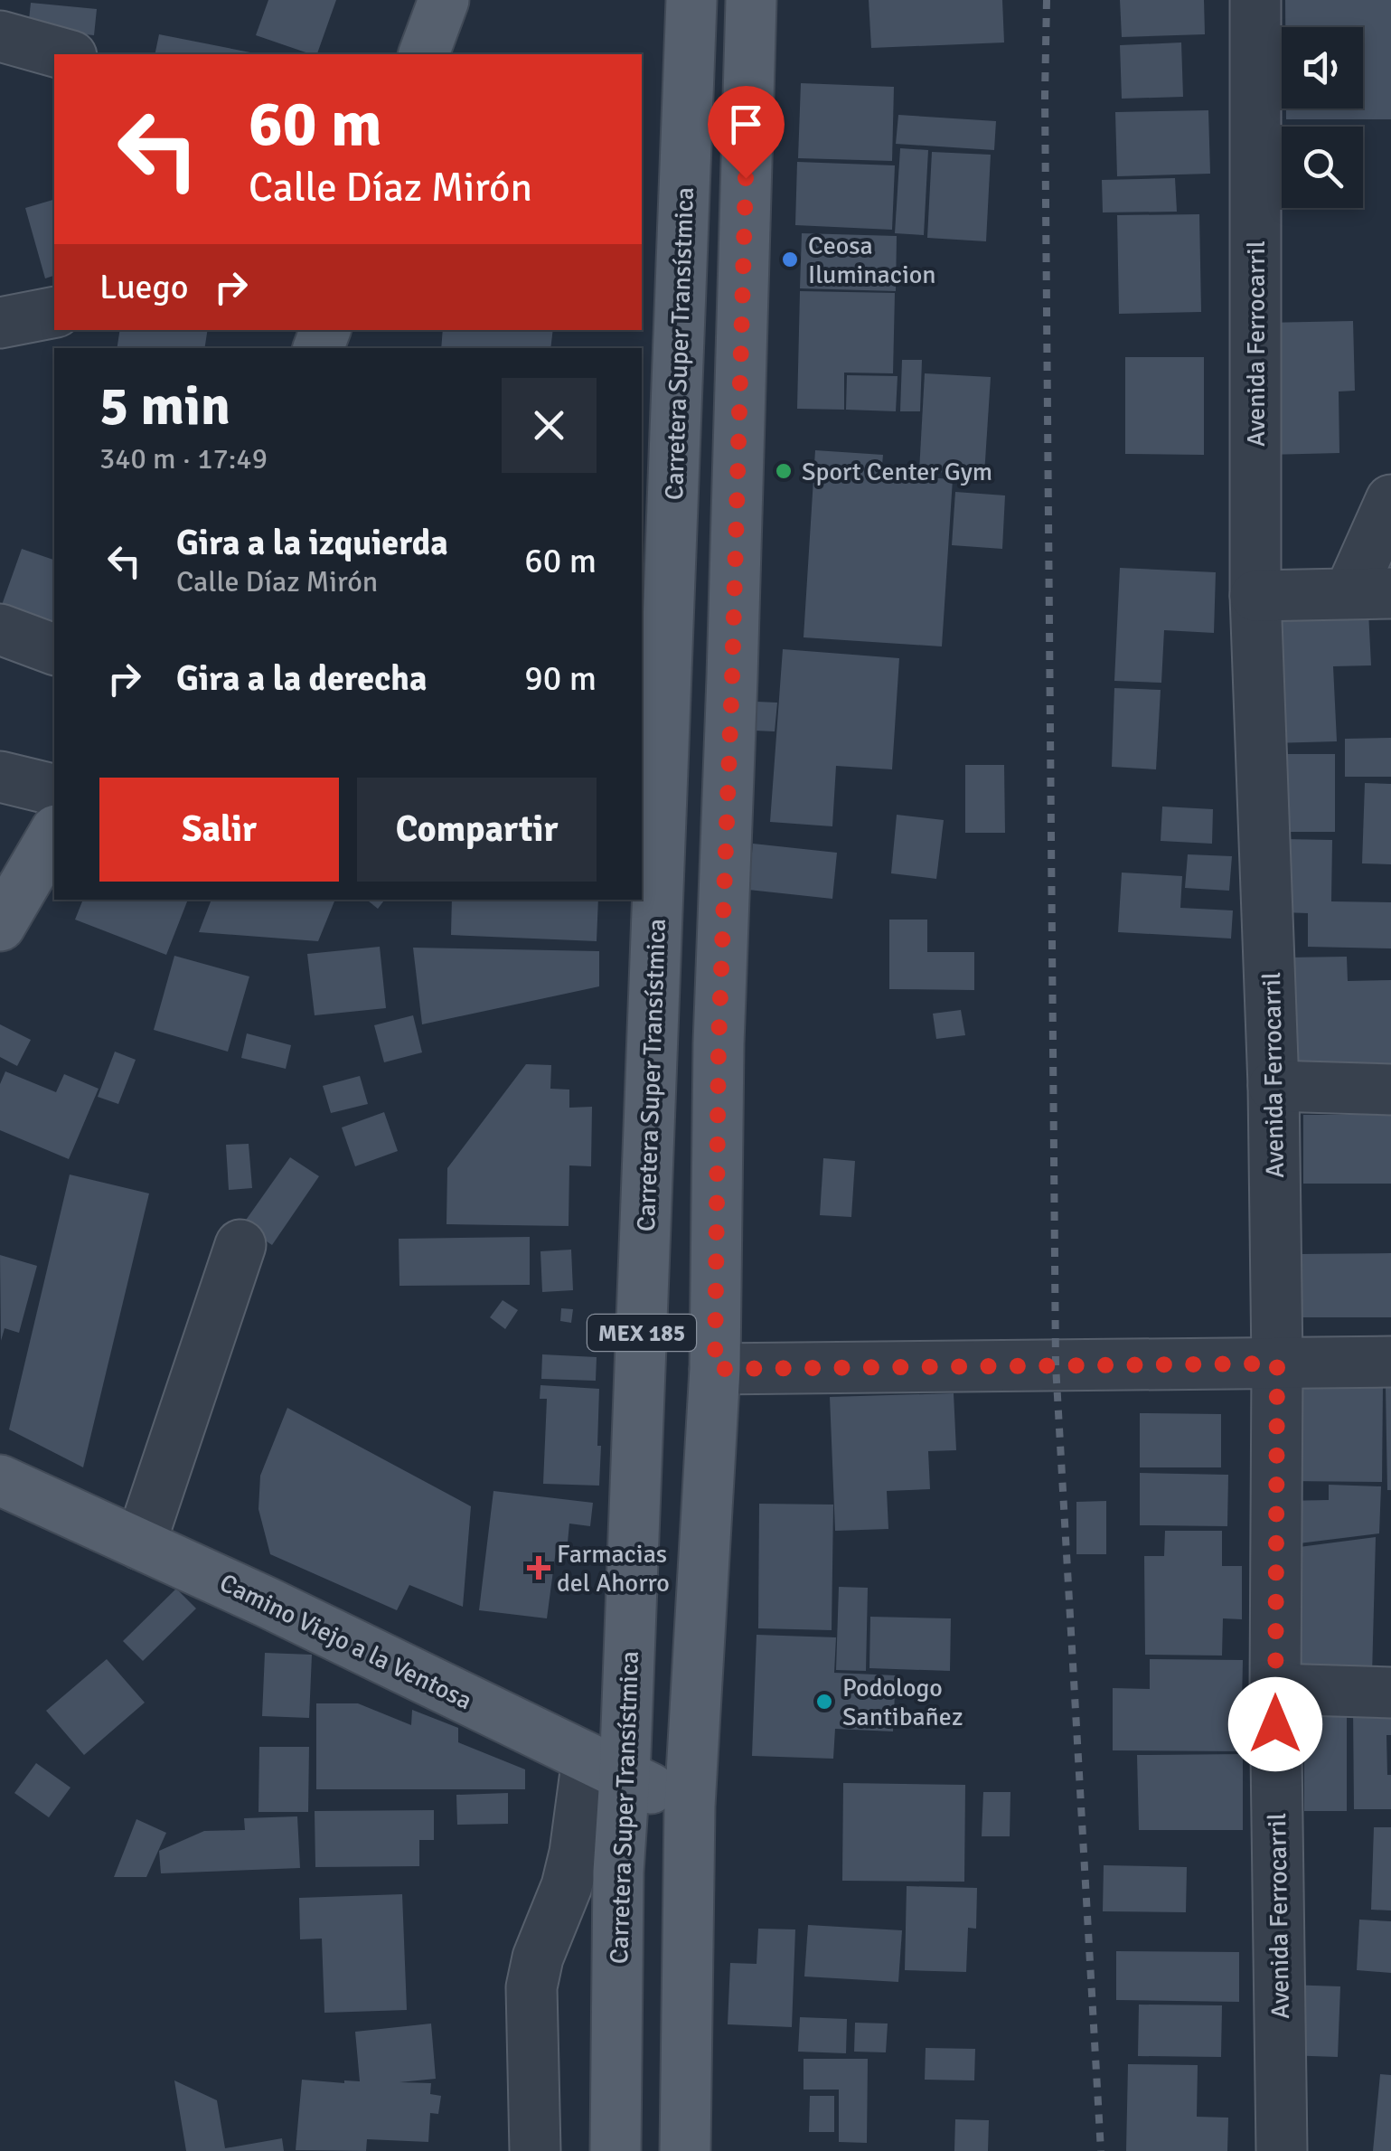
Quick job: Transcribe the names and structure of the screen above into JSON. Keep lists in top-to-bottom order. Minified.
{"streets":{"main road":["Carretera Super Transístmica","MEX 185","Camino Viejo a la Ventosa"],"street":["Avenida Ferrocarril"]},"crossings":[["Carretera Super Transístmica","Camino Viejo a la Ventosa"],["MEX 185","Camino Viejo a la Ventosa"]],"places":{"other":["Ceosa Iluminacion","Sport Center Gym","Podologo Santibañez"],"health":["Farmacias del Ahorro"]},"page":{"turn":["60 m","Calle Díaz Mirón"],"then":"Luego","heading":["5 min","340 m · 17:49"],"list":[{"name":"Gira a la izquierda","note":"Calle Díaz Mirón","value":"60 m"},{"name":"Gira a la derecha","value":"90 m"}],"buttons":["Salir","Compartir"]}}
